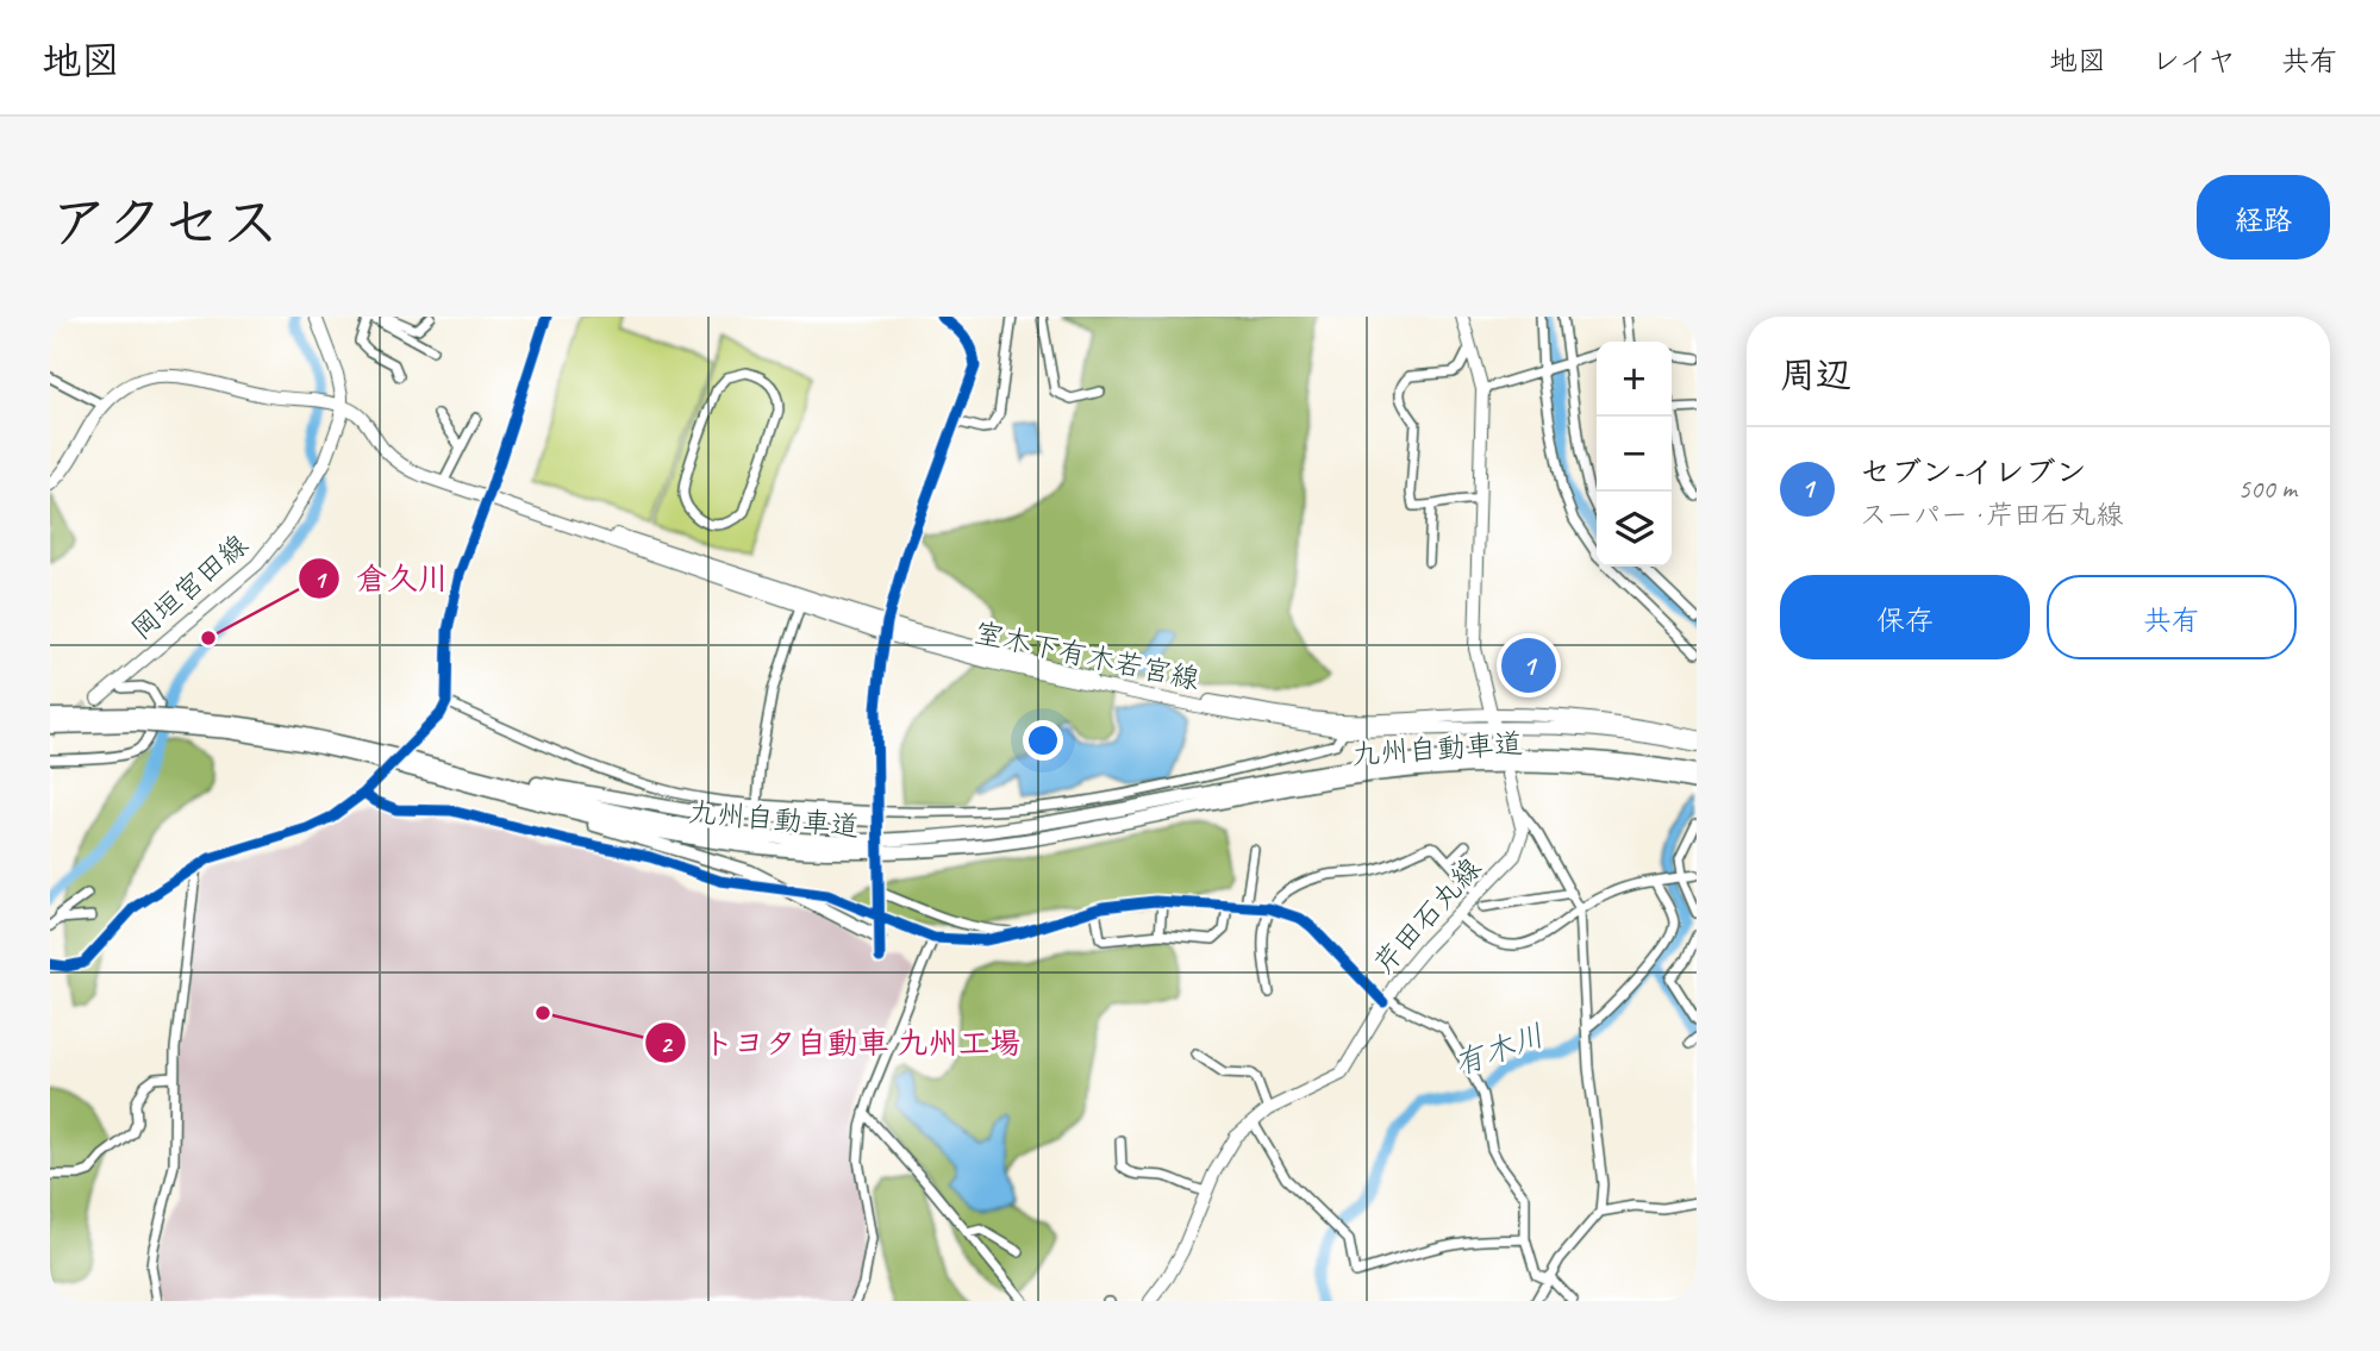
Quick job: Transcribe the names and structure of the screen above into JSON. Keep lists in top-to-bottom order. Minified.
{"streets":{"highway":["九州自動車道"],"main road":["岡垣宮田線","室木下有木若宮線","芹田石丸線"]},"crossings":[["岡垣宮田線","室木下有木若宮線"]],"water":["有木川"],"places":["倉久川","トヨタ自動車 九州工場"],"page":{"header":"地図","nav":["地図","レイヤ","共有"],"title":"アクセス","buttons":["経路",["保存","共有"]],"heading":"周辺","map_buttons":["+","−"],"list":[{"mark":"1","name":"セブン-イレブン","note":"スーパー · 芹田石丸線","value":"500 m"}],"pins":"1"}}
